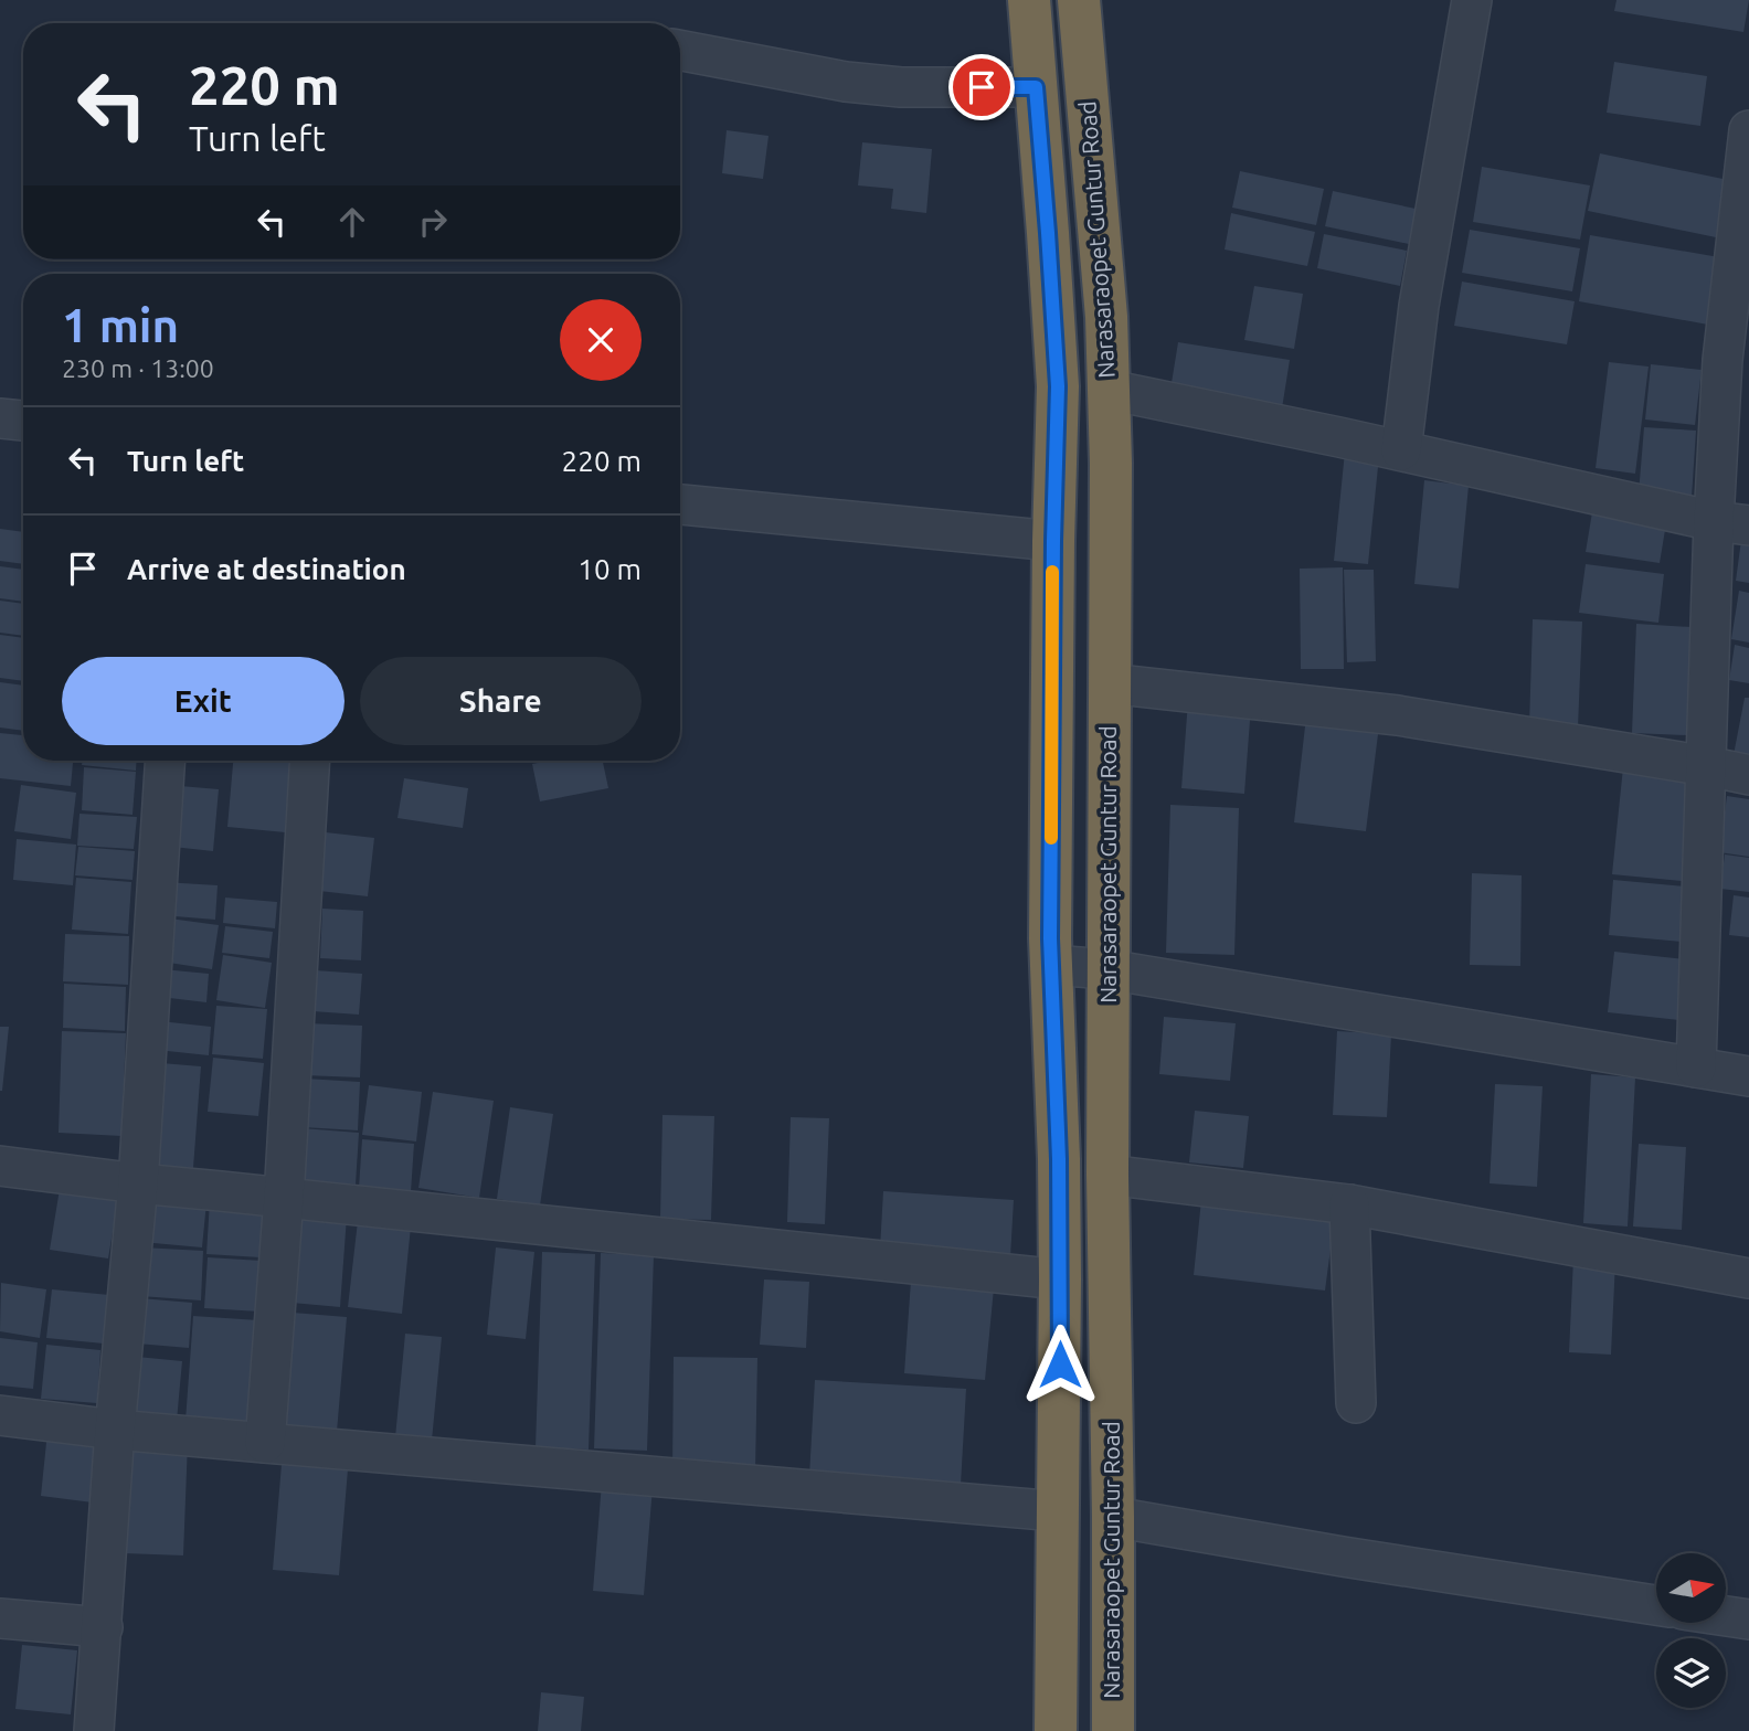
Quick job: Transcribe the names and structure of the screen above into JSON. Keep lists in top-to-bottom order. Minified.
{"streets":{"highway":["Narasaraopet Guntur Road"]},"north":"right","page":{"turn":["220 m","Turn left"],"heading":["1 min","230 m · 13:00"],"list":[{"name":"Turn left","value":"220 m"},{"name":"Arrive at destination","value":"10 m"}],"buttons":["Exit","Share"]}}
